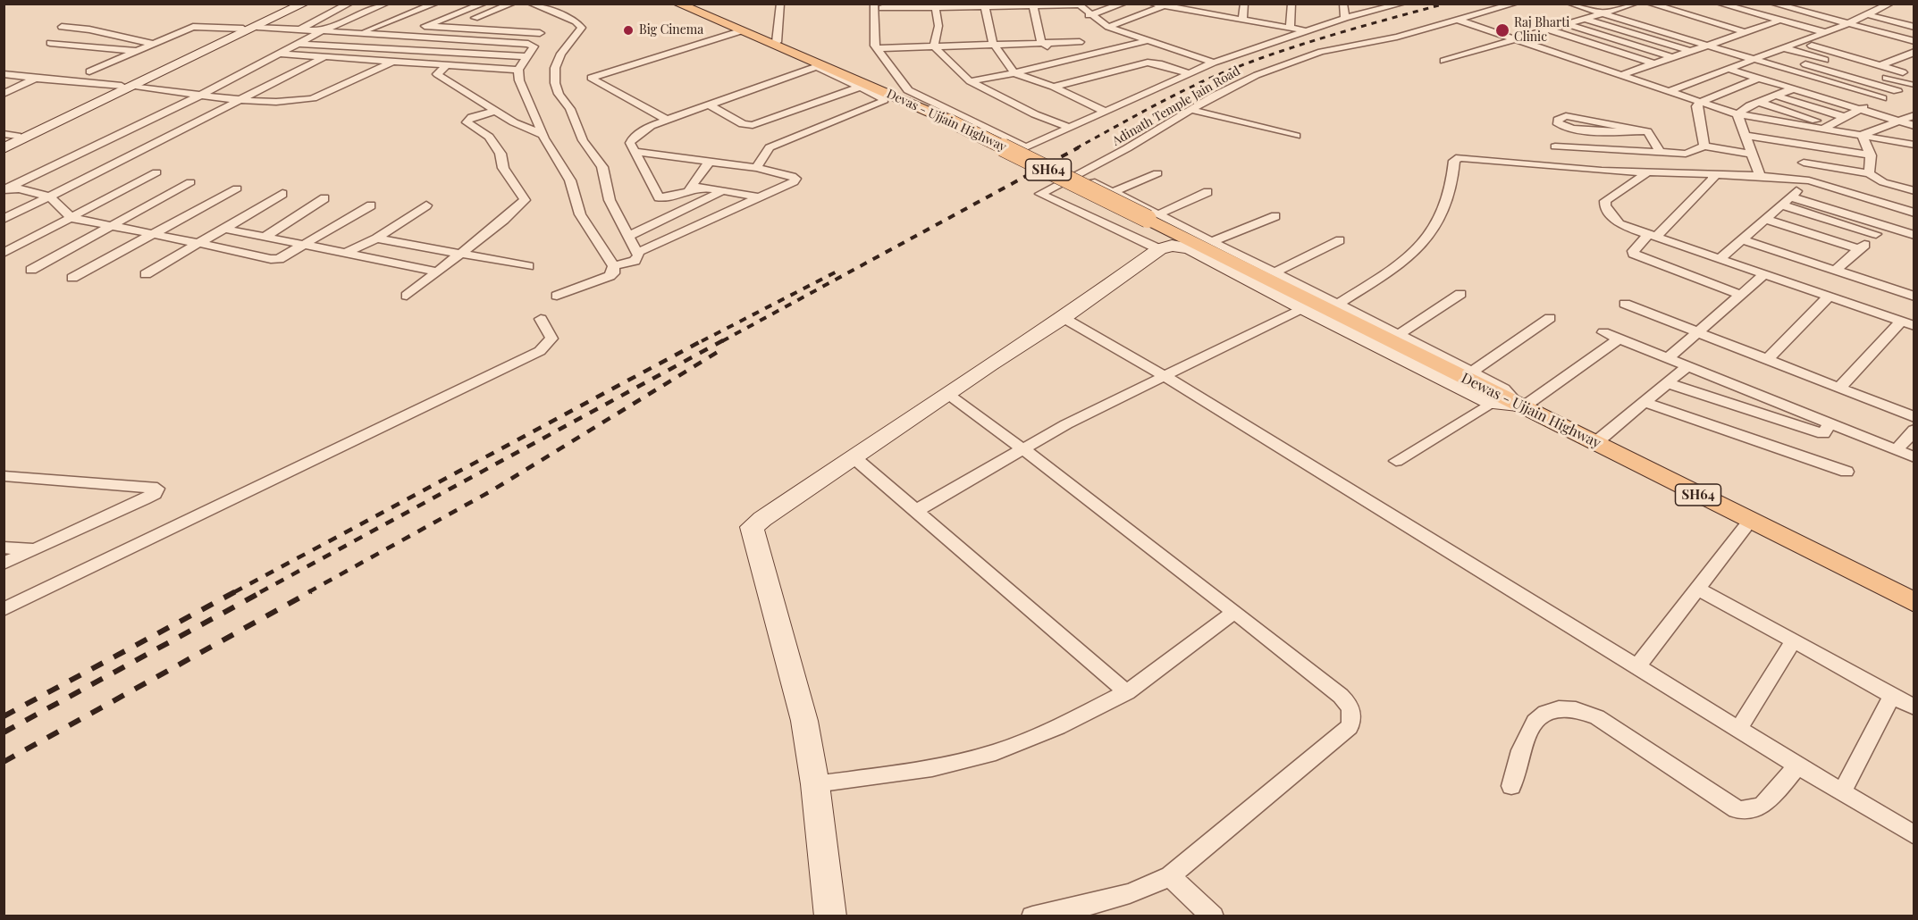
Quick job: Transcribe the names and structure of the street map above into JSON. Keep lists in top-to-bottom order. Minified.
{"streets":{"main road":["Devas - Ujjain Highway","SH64","Dewas - Ujjain Highway"],"street":["Adinath Temple Jain Road"]},"crossings":[["Devas - Ujjain Highway","Dewas - Ujjain Highway"]],"places":["Big Cinema","Raj Bharti Clinic"]}
